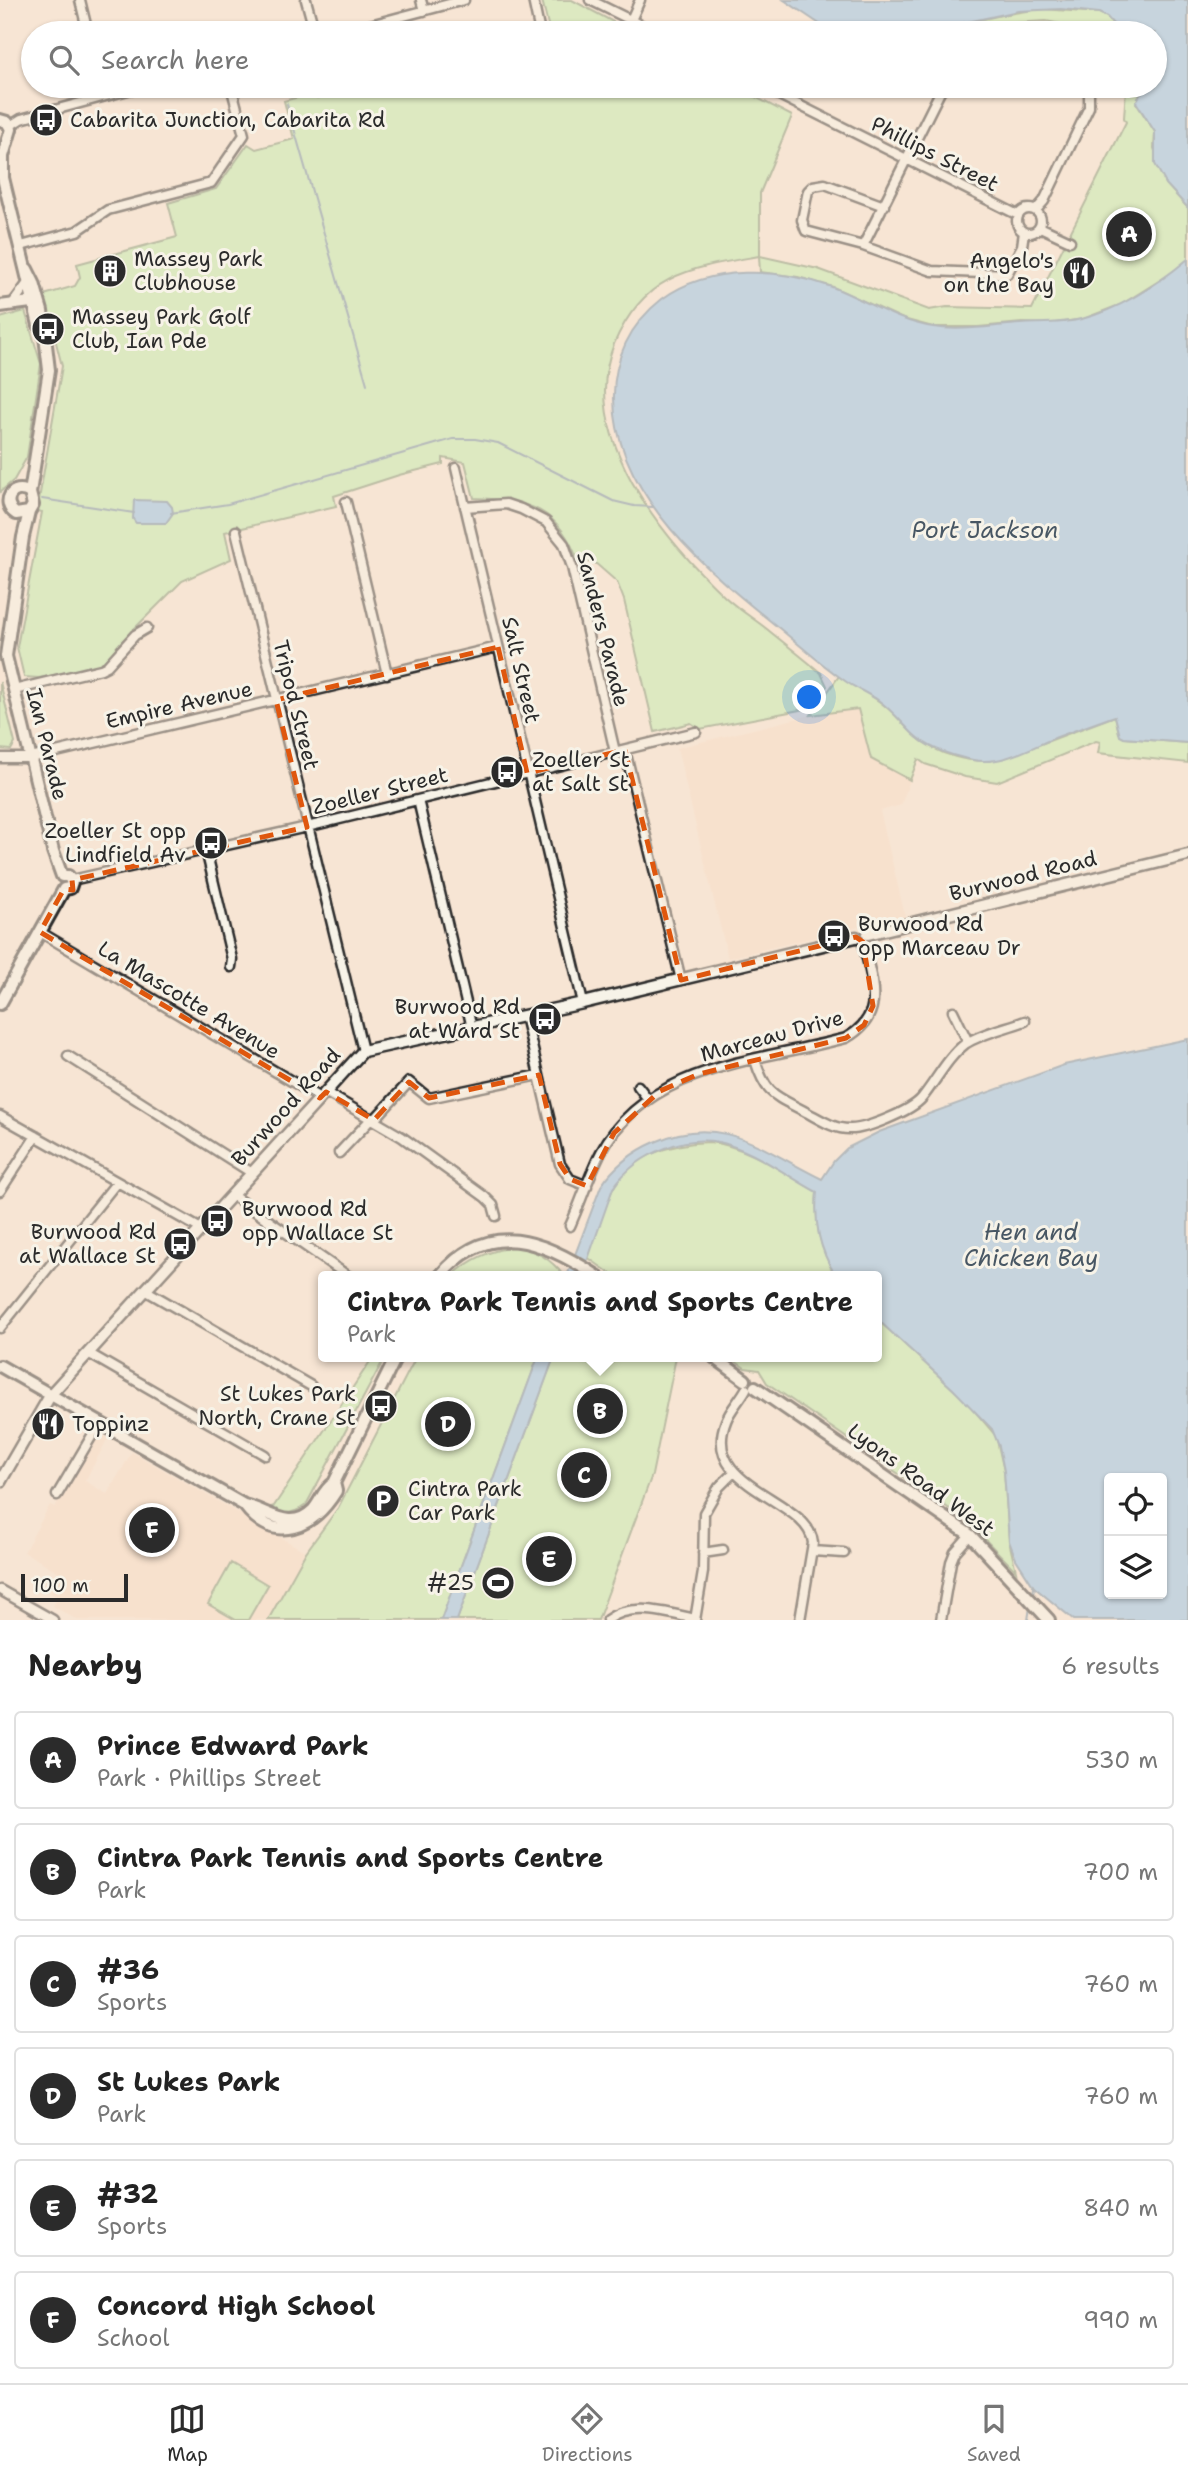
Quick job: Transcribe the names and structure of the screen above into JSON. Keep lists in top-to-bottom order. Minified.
{"streets":{"main road":["Ian Parade","Lyons Road West"],"street":["Phillips Street","Sanders Parade","Salt Street","Empire Avenue","Tripod Street","Zoeller Street","Burwood Road","La Mascotte Avenue","Marceau Drive"]},"crossings":[["Sanders Parade","Salt Street"],["Sanders Parade","Zoeller Street"],["Salt Street","Empire Avenue"],["Salt Street","Zoeller Street"],["Salt Street","Burwood Road"],["Empire Avenue","Tripod Street"],["Empire Avenue","Ian Parade"],["Tripod Street","Zoeller Street"],["Tripod Street","Burwood Road"],["Ian Parade","Zoeller Street"],["Burwood Road","La Mascotte Avenue"],["Burwood Road","Marceau Drive"]],"water":["Port Jackson","Hen and Chicken Bay"],"places":{"bus stop":["Cabarita Junction, Cabarita Rd","Massey Park Golf Club, Ian Pde","Zoeller St at Salt St","Zoeller St opp Lindfield Av","Burwood Rd opp Marceau Dr","Burwood Rd at Ward St","Burwood Rd opp Wallace St","Burwood Rd at Wallace St","St Lukes Park North, Crane St"],"building":["Massey Park Clubhouse"],"restaurant":["Angelo's on the Bay","Toppinz"],"parking":["Cintra Park Car Park"],"sports":["#25"]},"scale_bar":"100 m","page":{"search":"Search here","pins":["A","B","D","C","F","E"],"popup":["Cintra Park Tennis and Sports Centre","Park"],"scale":"100 m","heading":["Nearby","6 results"],"list":[{"mark":"A","name":"Prince Edward Park","note":"Park · Phillips Street","value":"530 m"},{"mark":"B","name":"Cintra Park Tennis and Sports Centre","note":"Park","value":"700 m"},{"mark":"C","name":"#36","note":"Sports","value":"760 m"},{"mark":"D","name":"St Lukes Park","note":"Park","value":"760 m"},{"mark":"E","name":"#32","note":"Sports","value":"840 m"},{"mark":"F","name":"Concord High School","note":"School","value":"990 m"}],"nav":["Map","Directions","Saved"]}}
